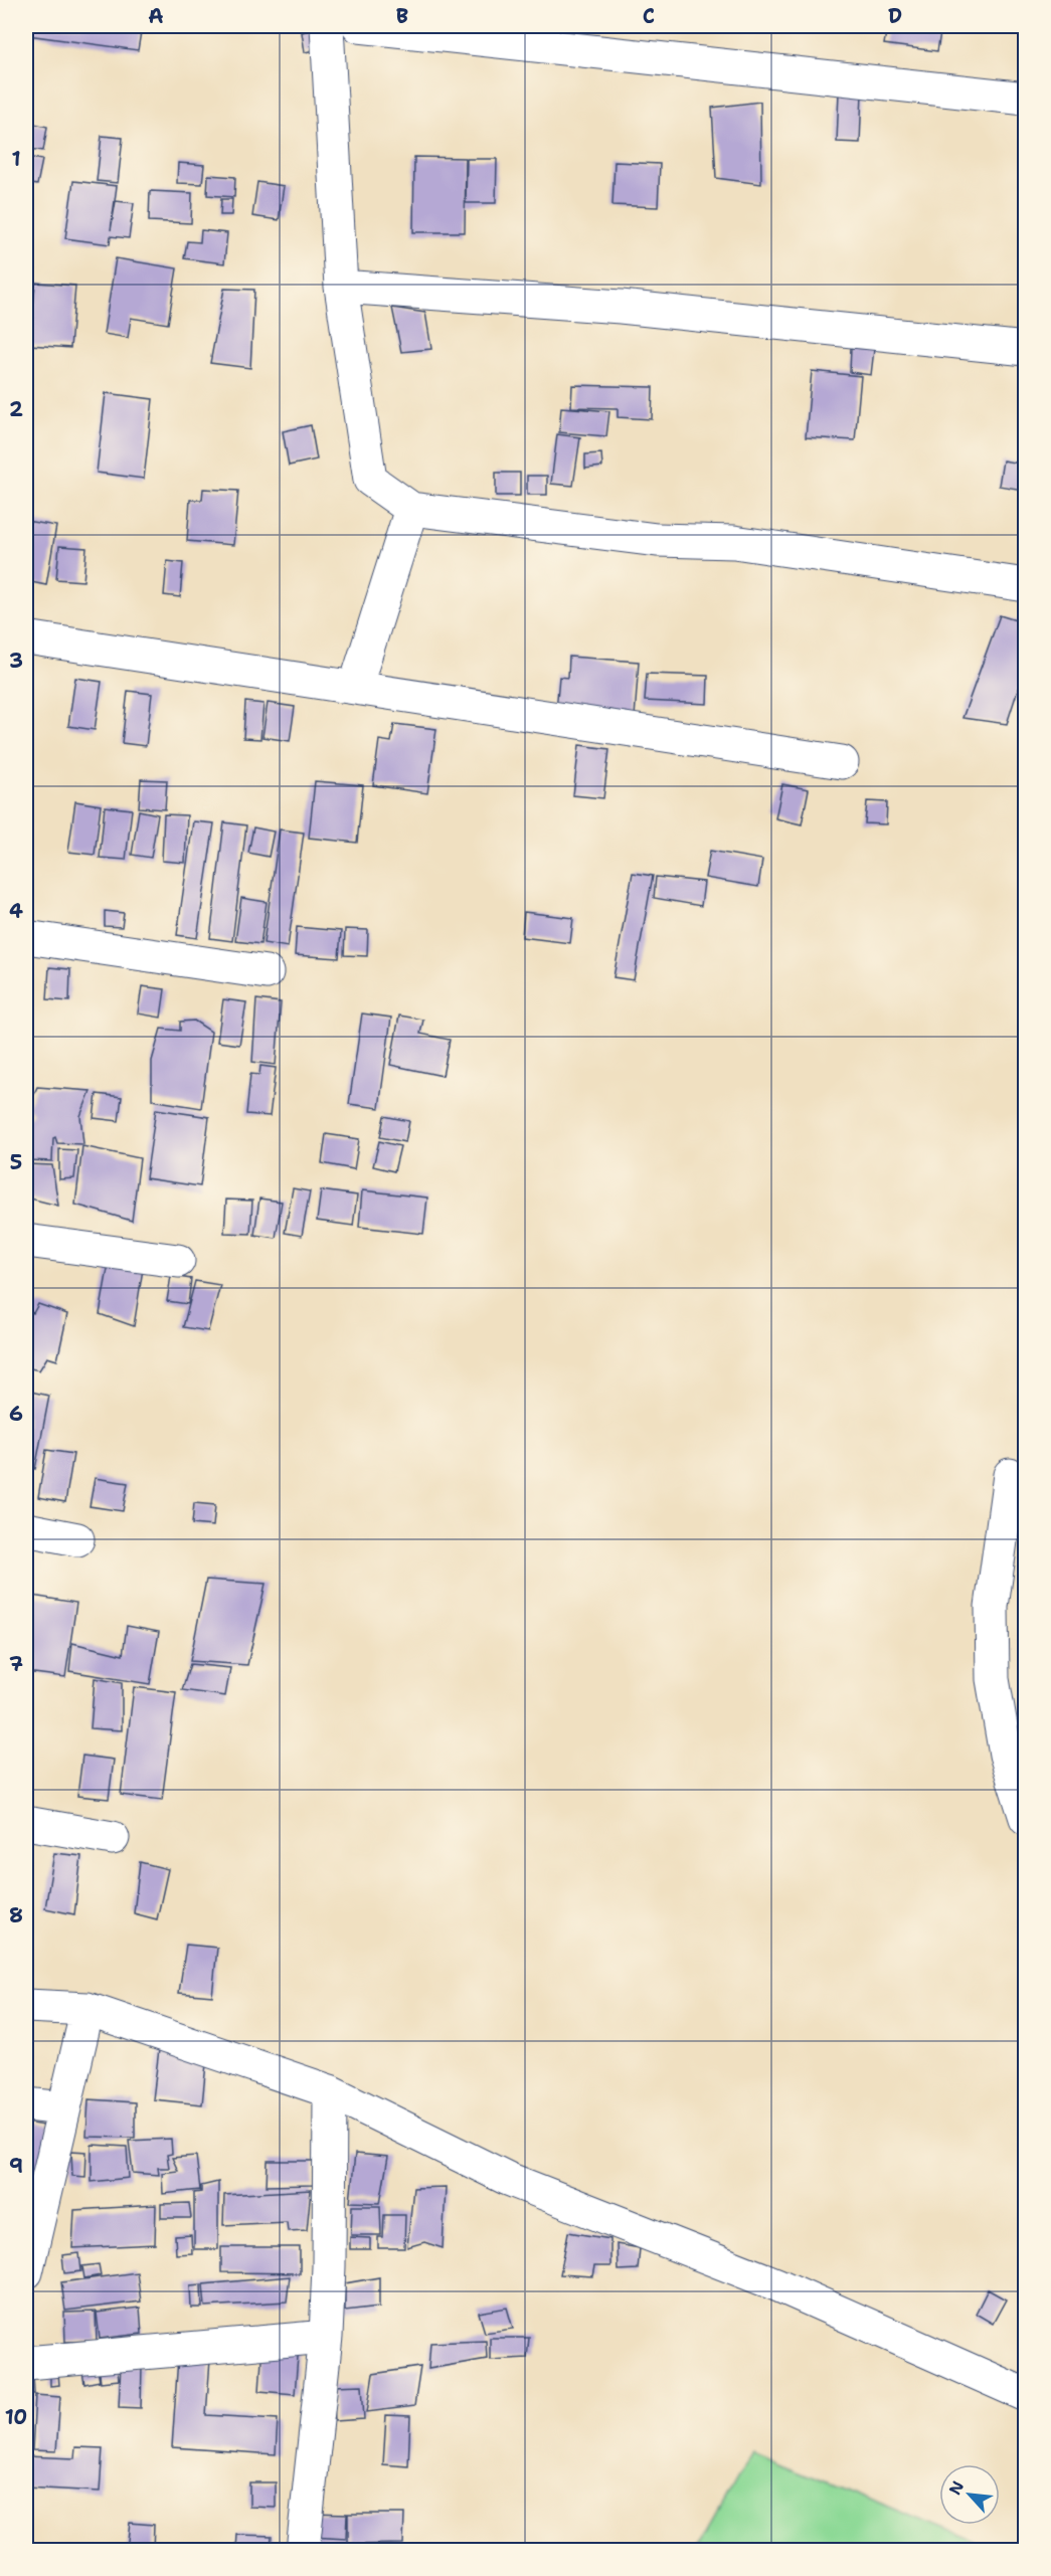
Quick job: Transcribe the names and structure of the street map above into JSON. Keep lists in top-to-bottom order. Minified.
{"north":"top left","grid":{"columns":["A","B","C","D"],"rows":["1","2","3","4","5","6","7","8","9","10"]}}
